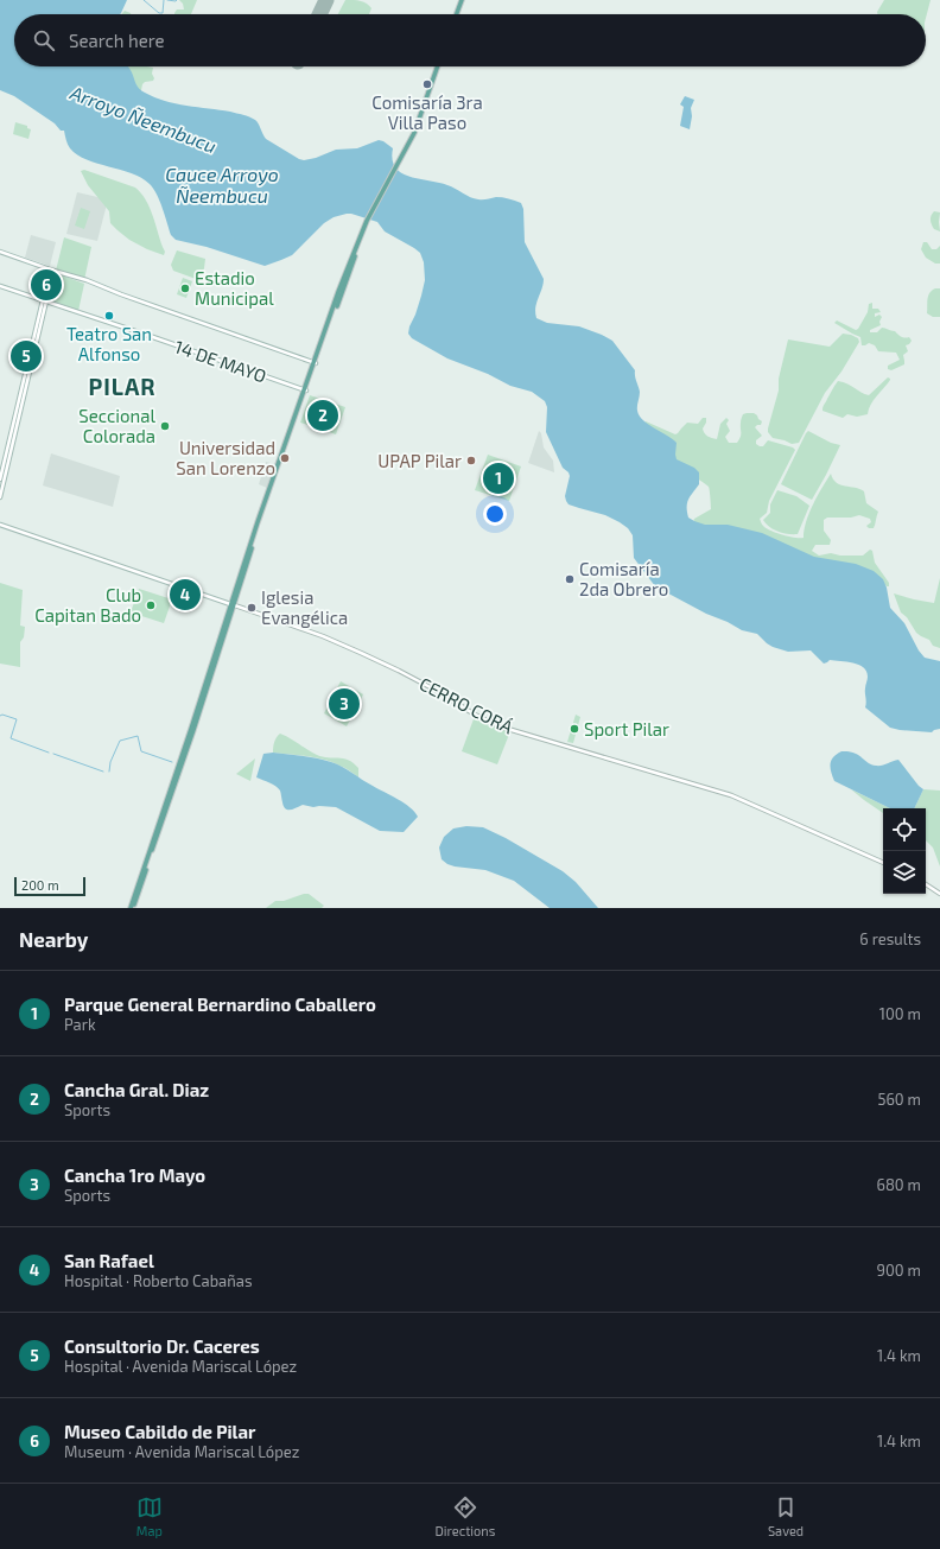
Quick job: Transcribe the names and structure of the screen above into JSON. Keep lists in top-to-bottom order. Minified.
{"streets":{"main road":["14 DE MAYO","CERRO CORÁ"]},"districts":["PILAR"],"water":["Arroyo Ñeembucu","Cauce Arroyo Ñeembucu"],"places":["Comisaría 3ra Villa Paso","Estadio Municipal","Teatro San Alfonso","Seccional Colorada","Universidad San Lorenzo","UPAP Pilar","Comisaría 2da Obrero","Club Capitan Bado","Iglesia Evangélica","Sport Pilar"],"scale_bar":"200 m","page":{"search":"Search here","pins":["6","5","2","1","4","3"],"scale":"200 m","heading":["Nearby","6 results"],"list":[{"mark":"1","name":"Parque General Bernardino Caballero","note":"Park","value":"100 m"},{"mark":"2","name":"Cancha Gral. Diaz","note":"Sports","value":"560 m"},{"mark":"3","name":"Cancha 1ro Mayo","note":"Sports","value":"680 m"},{"mark":"4","name":"San Rafael","note":"Hospital · Roberto Cabañas","value":"900 m"},{"mark":"5","name":"Consultorio Dr. Caceres","note":"Hospital · Avenida Mariscal López","value":"1.4 km"},{"mark":"6","name":"Museo Cabildo de Pilar","note":"Museum · Avenida Mariscal López","value":"1.4 km"}],"nav":["Map","Directions","Saved"]}}
